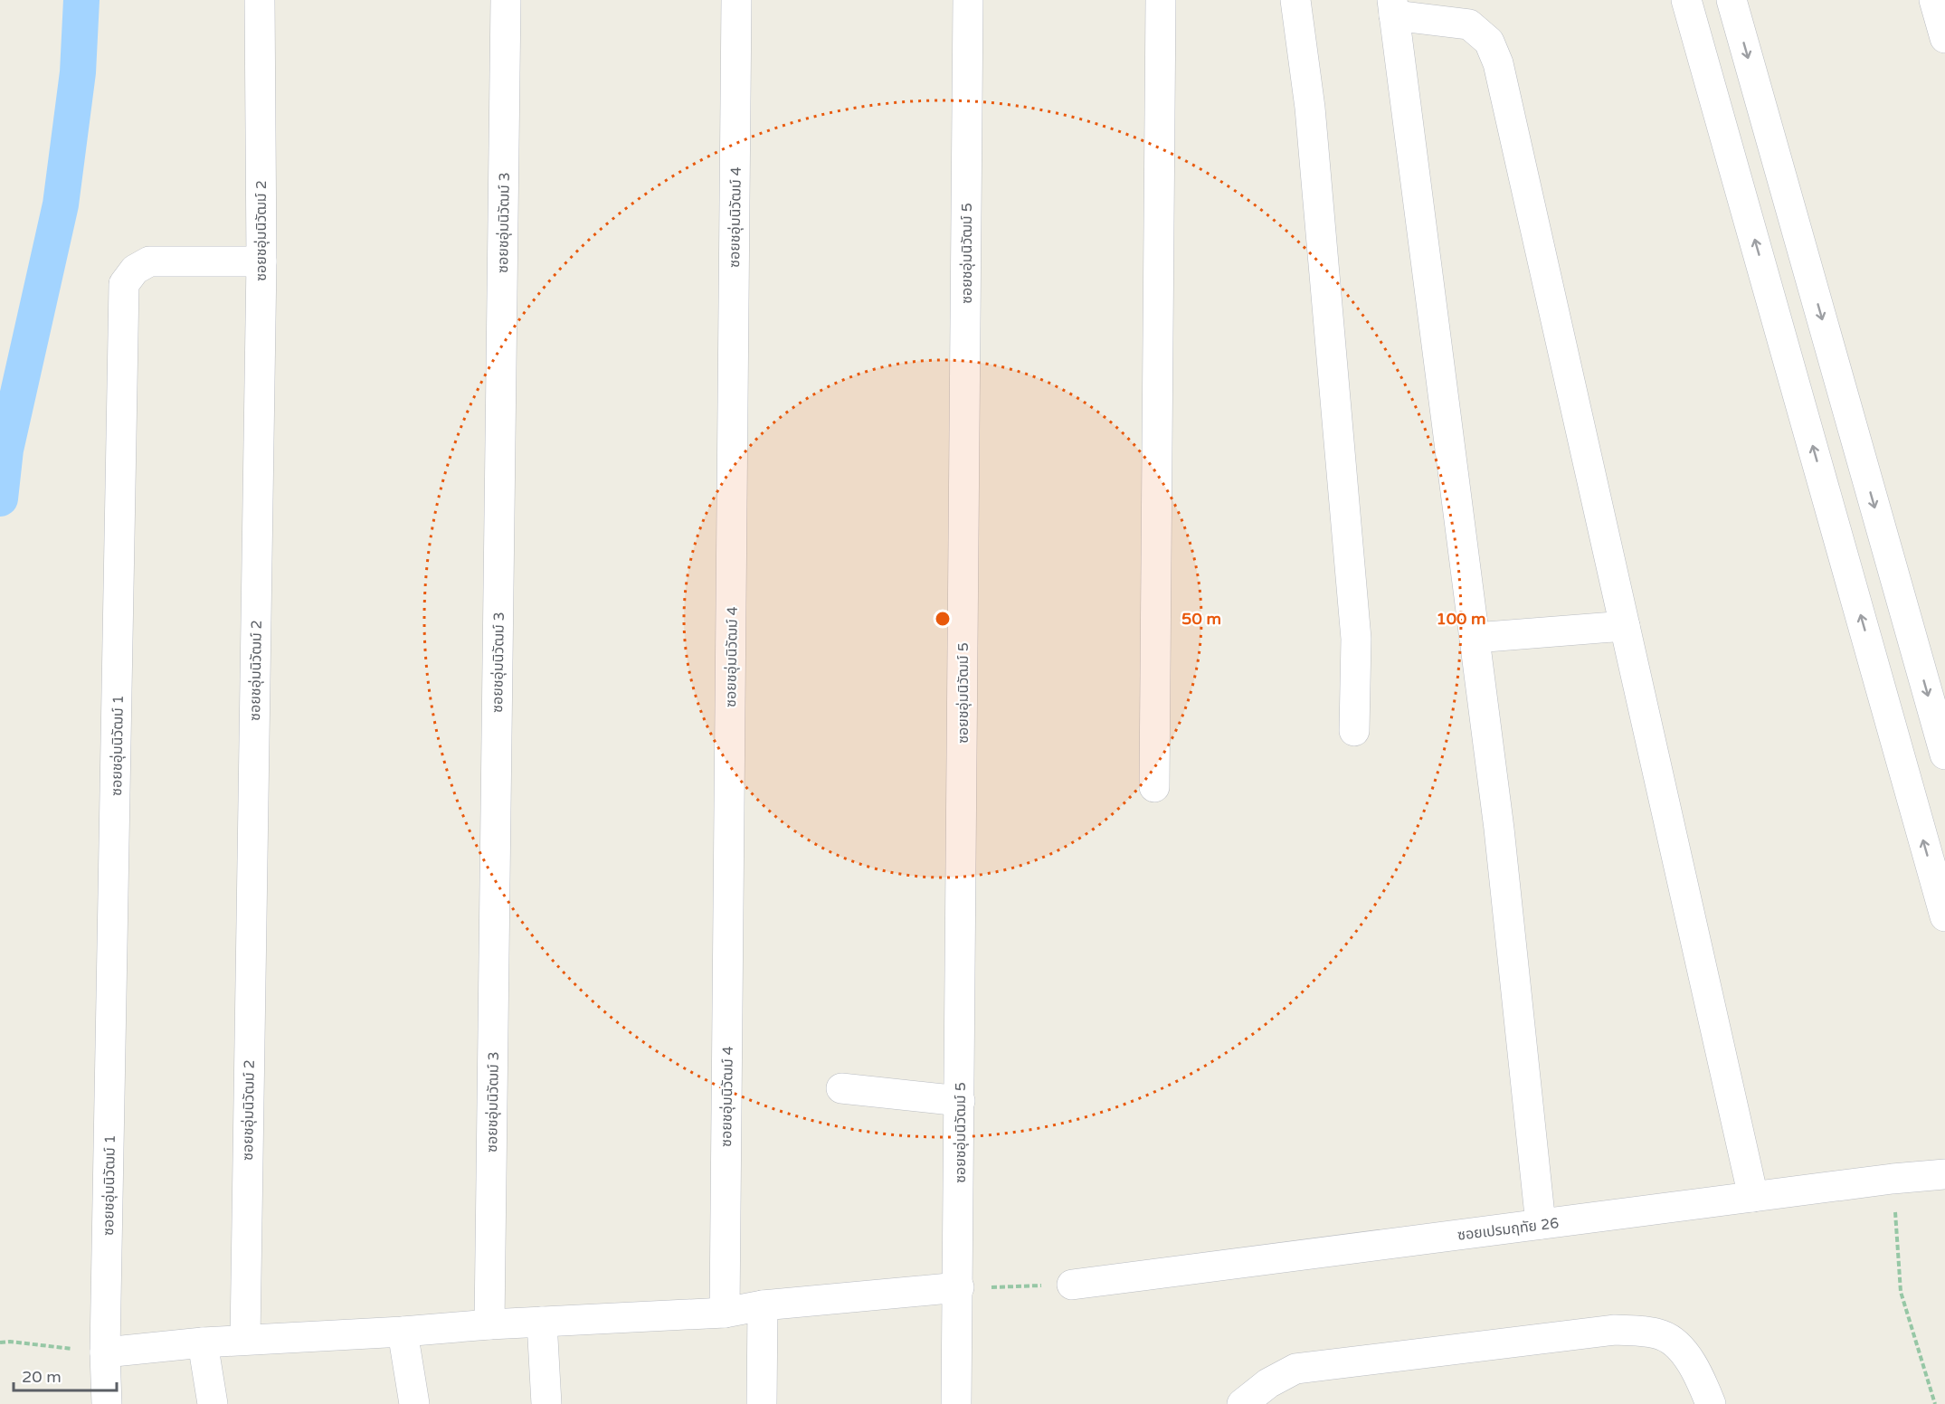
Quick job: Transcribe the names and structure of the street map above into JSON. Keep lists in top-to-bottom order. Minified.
{"streets":{"street":["ซอยชอุ่มนิวัฒม์ 4","ซอยชอุ่มนิวัฒม์ 3","ซอยชอุ่มนิวัฒม์ 2","ซอยชอุ่มนิวัฒม์ 5","ซอยชอุ่มนิวัฒม์ 1","ซอยเปรมฤทัย 26"]},"crossings":[["ซอยชอุ่มนิวัฒม์ 2","ซอยชอุ่มนิวัฒม์ 1"]],"scale_bar":"20 m","rings":["50 m","100 m"]}
